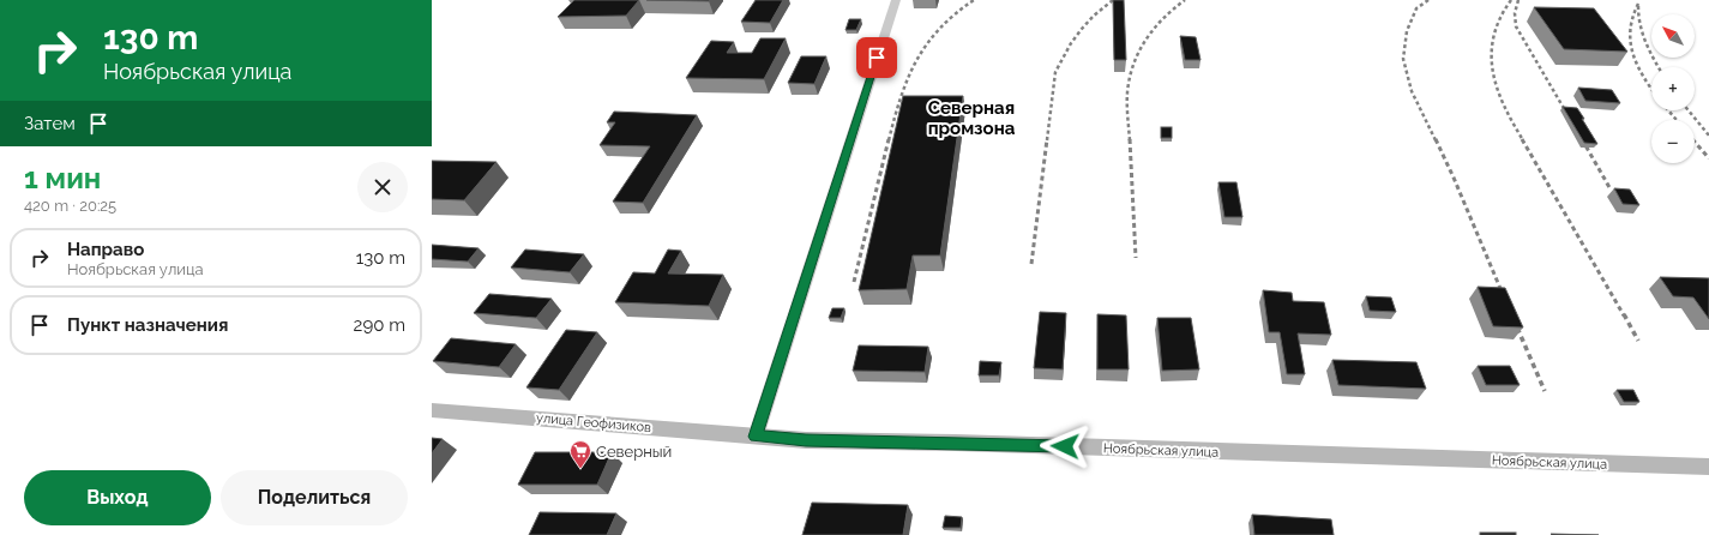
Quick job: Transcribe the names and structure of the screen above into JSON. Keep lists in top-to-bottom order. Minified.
{"streets":{"main road":["улица Геофизиков","Ноябрьская улица"]},"crossings":[["улица Геофизиков","Ноябрьская улица"]],"districts":["Северная промзона"],"places":{"supermarket":["Северный"]},"north":"top left","page":{"turn":["130 m","Ноябрьская улица"],"map_buttons":["+","−"],"then":"Затем","heading":["1 мин","420 m · 20:25"],"list":[{"name":"Направо","note":"Ноябрьская улица","value":"130 m"},{"name":"Пункт назначения","value":"290 m"}],"buttons":["Выход","Поделиться"]}}
